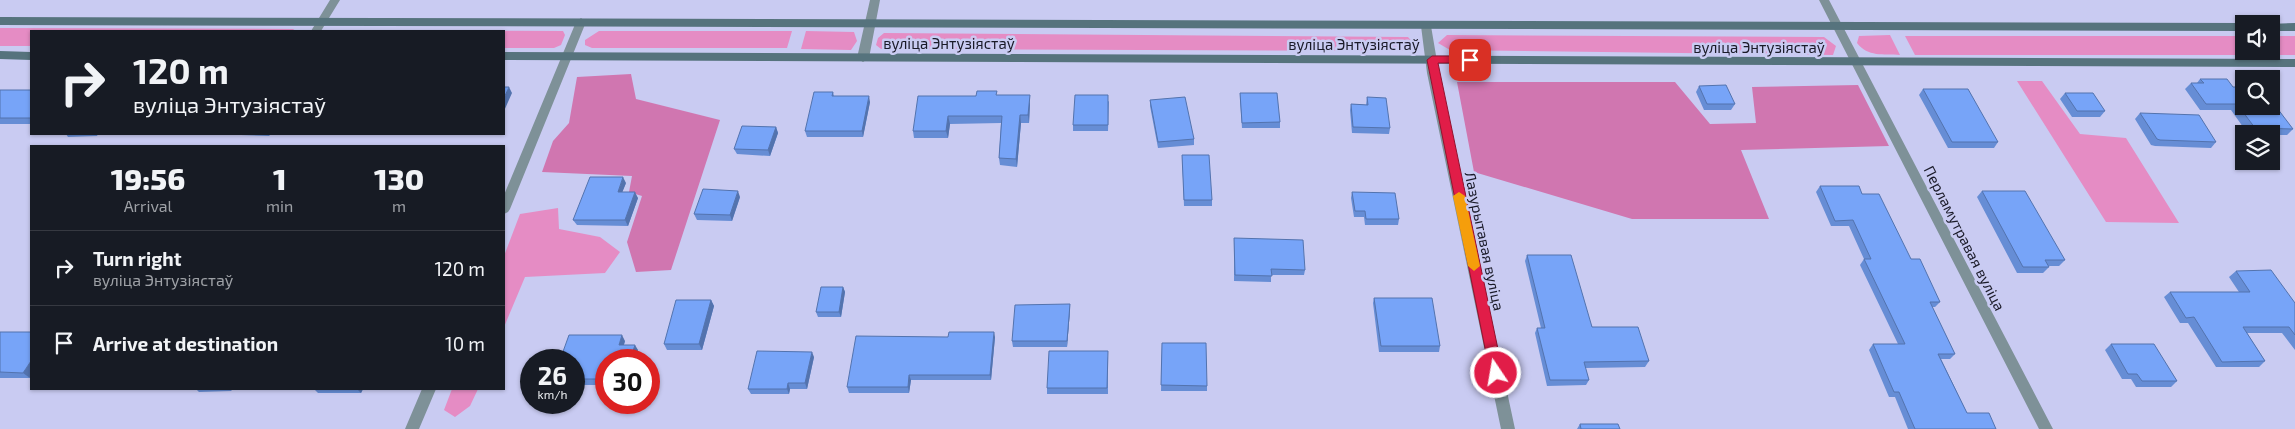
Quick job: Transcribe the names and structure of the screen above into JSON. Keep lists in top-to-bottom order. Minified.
{"streets":{"street":["вуліца Энтузіястаў","Перламутравая вуліца","Лазурытавая вуліца"]},"crossings":[["вуліца Энтузіястаў","Перламутравая вуліца"],["вуліца Энтузіястаў","Лазурытавая вуліца"]],"page":{"turn":["120 m","вуліца Энтузіястаў"],"eta":["19:56","Arrival","1","min","130","m"],"list":[{"name":"Turn right","note":"вуліца Энтузіястаў","value":"120 m"},{"name":"Arrive at destination","value":"10 m"}],"speed":"26 km/h","limit":"30"}}
